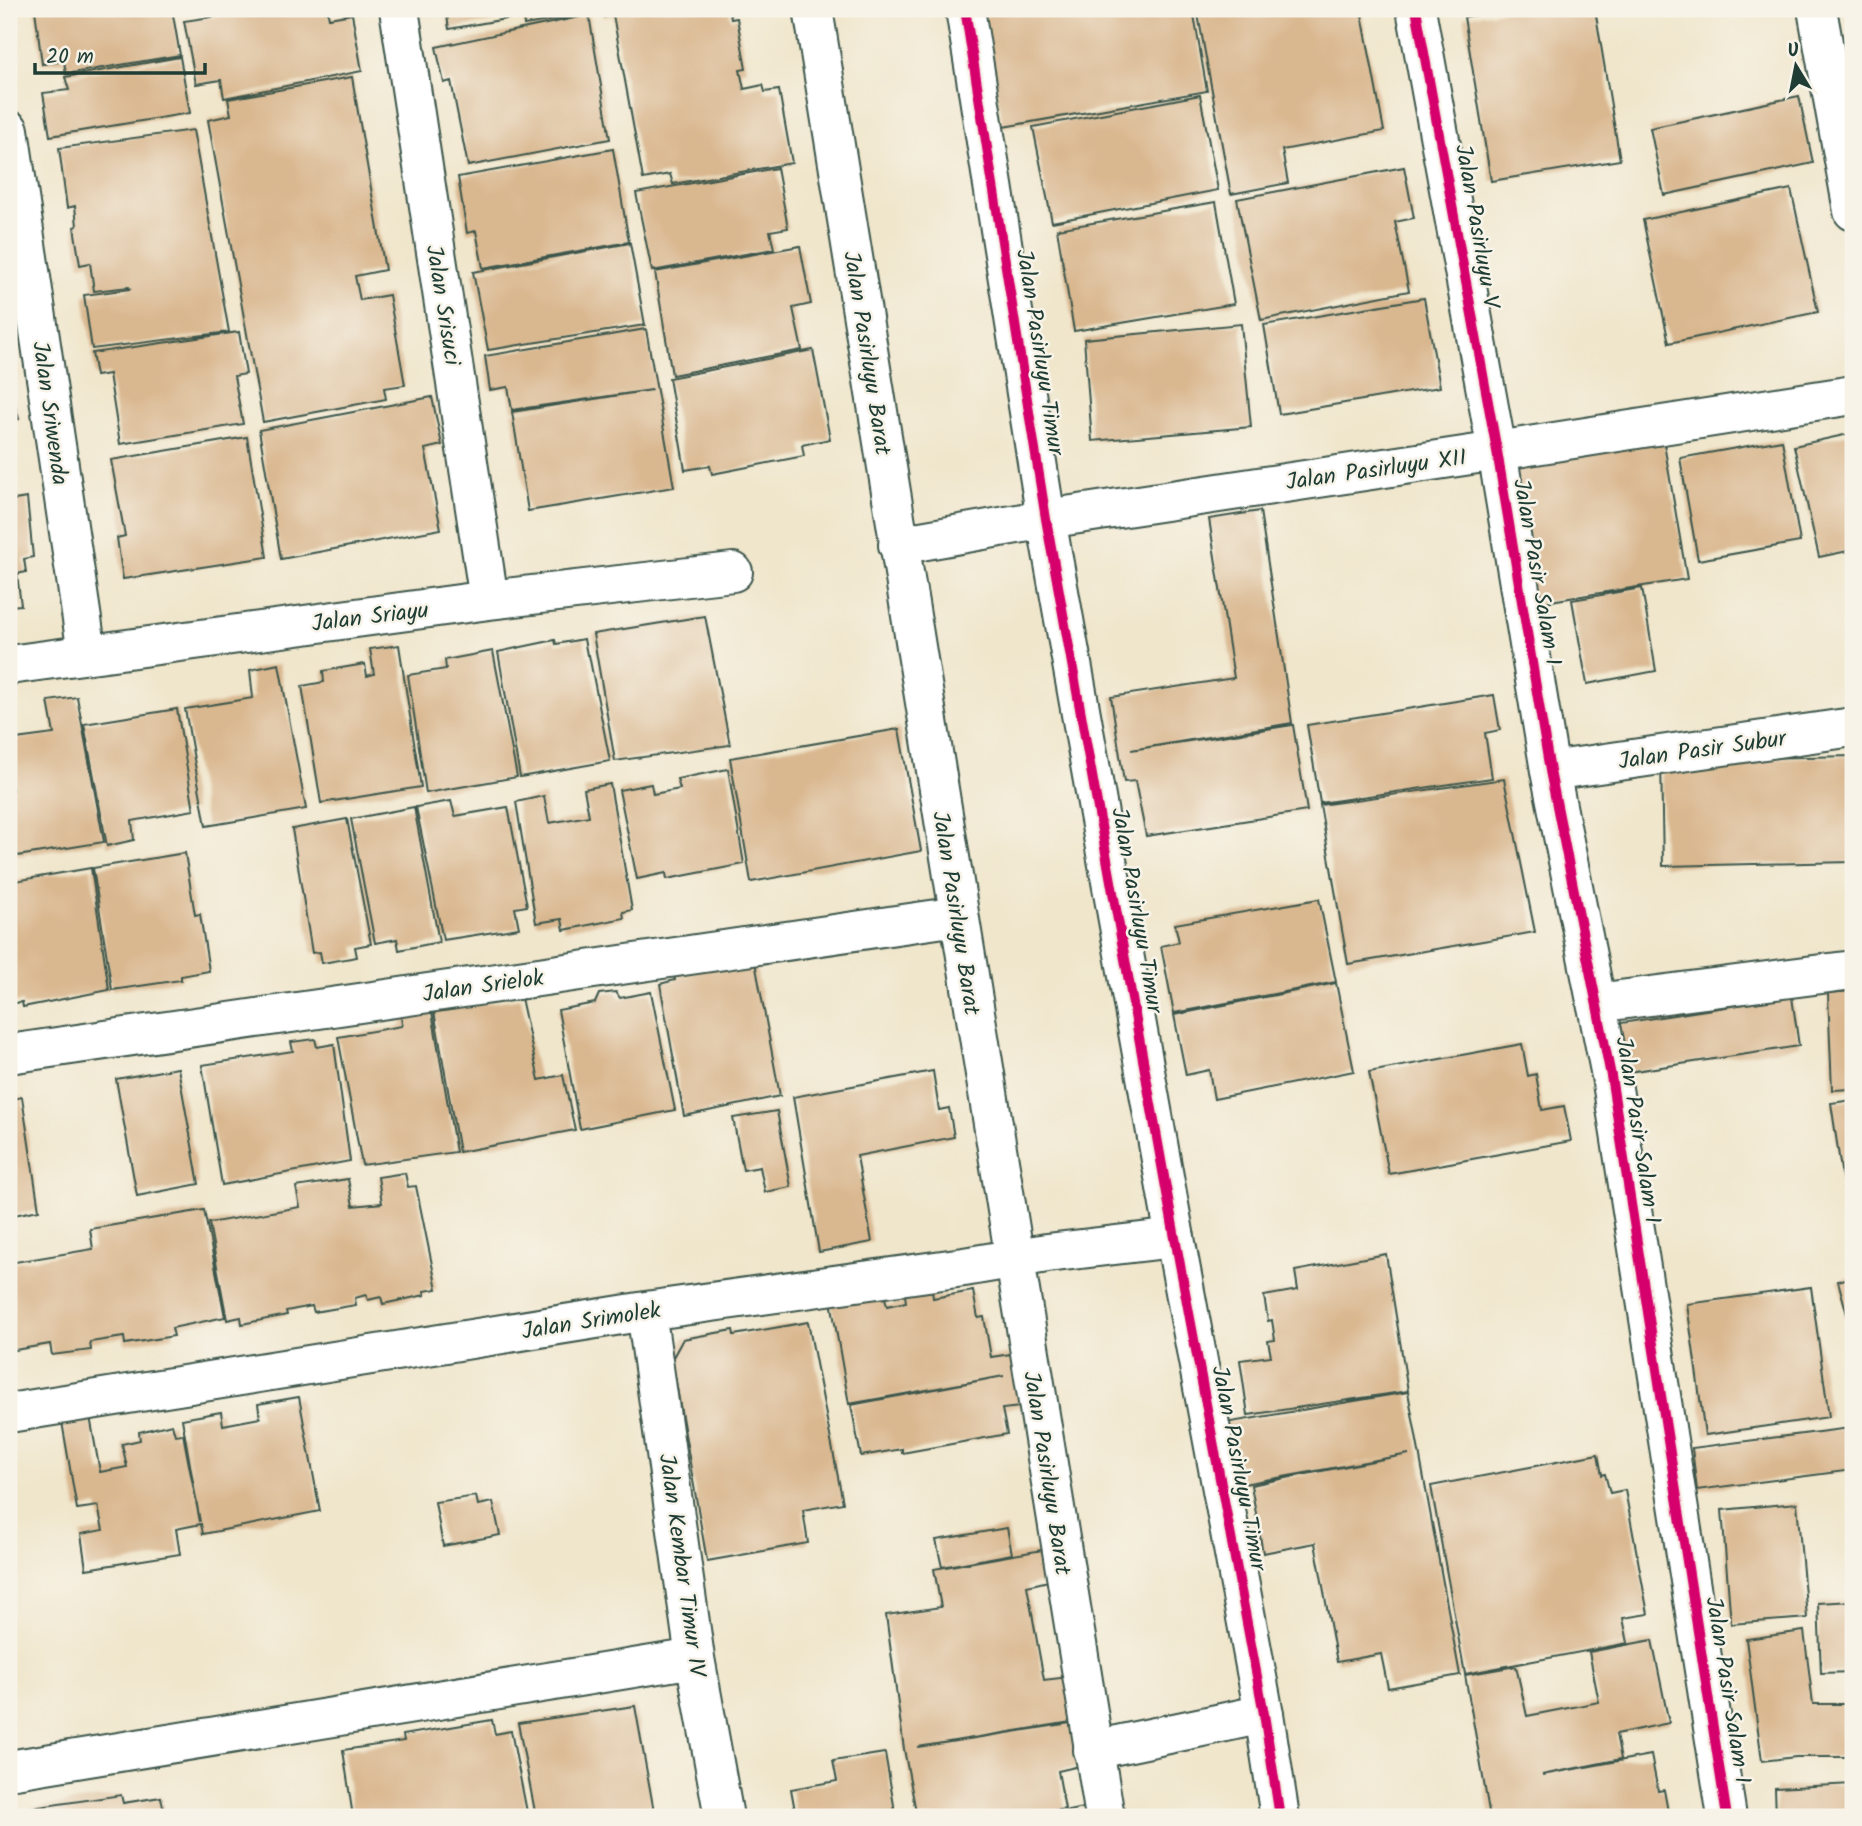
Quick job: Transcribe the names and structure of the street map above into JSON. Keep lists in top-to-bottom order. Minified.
{"streets":{"street":["Jalan Pasirluyu V","Jalan Srisuci","Jalan Pasirluyu Timur","Jalan Pasirluyu Barat","Jalan Sriwenda","Jalan Pasirluyu XII","Jalan Pasir Salam I","Jalan Sriayu","Jalan Pasir Subur","Jalan Srielok","Jalan Srimolek","Jalan Kembar Timur IV"]},"crossings":[["Jalan Pasirluyu V","Jalan Pasirluyu XII"],["Jalan Pasirluyu V","Jalan Pasir Salam I"],["Jalan Srisuci","Jalan Sriayu"],["Jalan Pasirluyu Timur","Jalan Pasirluyu XII"],["Jalan Pasirluyu Timur","Jalan Srimolek"],["Jalan Pasirluyu Barat","Jalan Pasirluyu XII"],["Jalan Pasirluyu Barat","Jalan Srielok"],["Jalan Pasirluyu Barat","Jalan Srimolek"],["Jalan Sriwenda","Jalan Sriayu"],["Jalan Pasirluyu XII","Jalan Pasir Salam I"],["Jalan Pasir Salam I","Jalan Pasir Subur"],["Jalan Srimolek","Jalan Kembar Timur IV"]],"scale_bar":"20 m","north":"top"}
